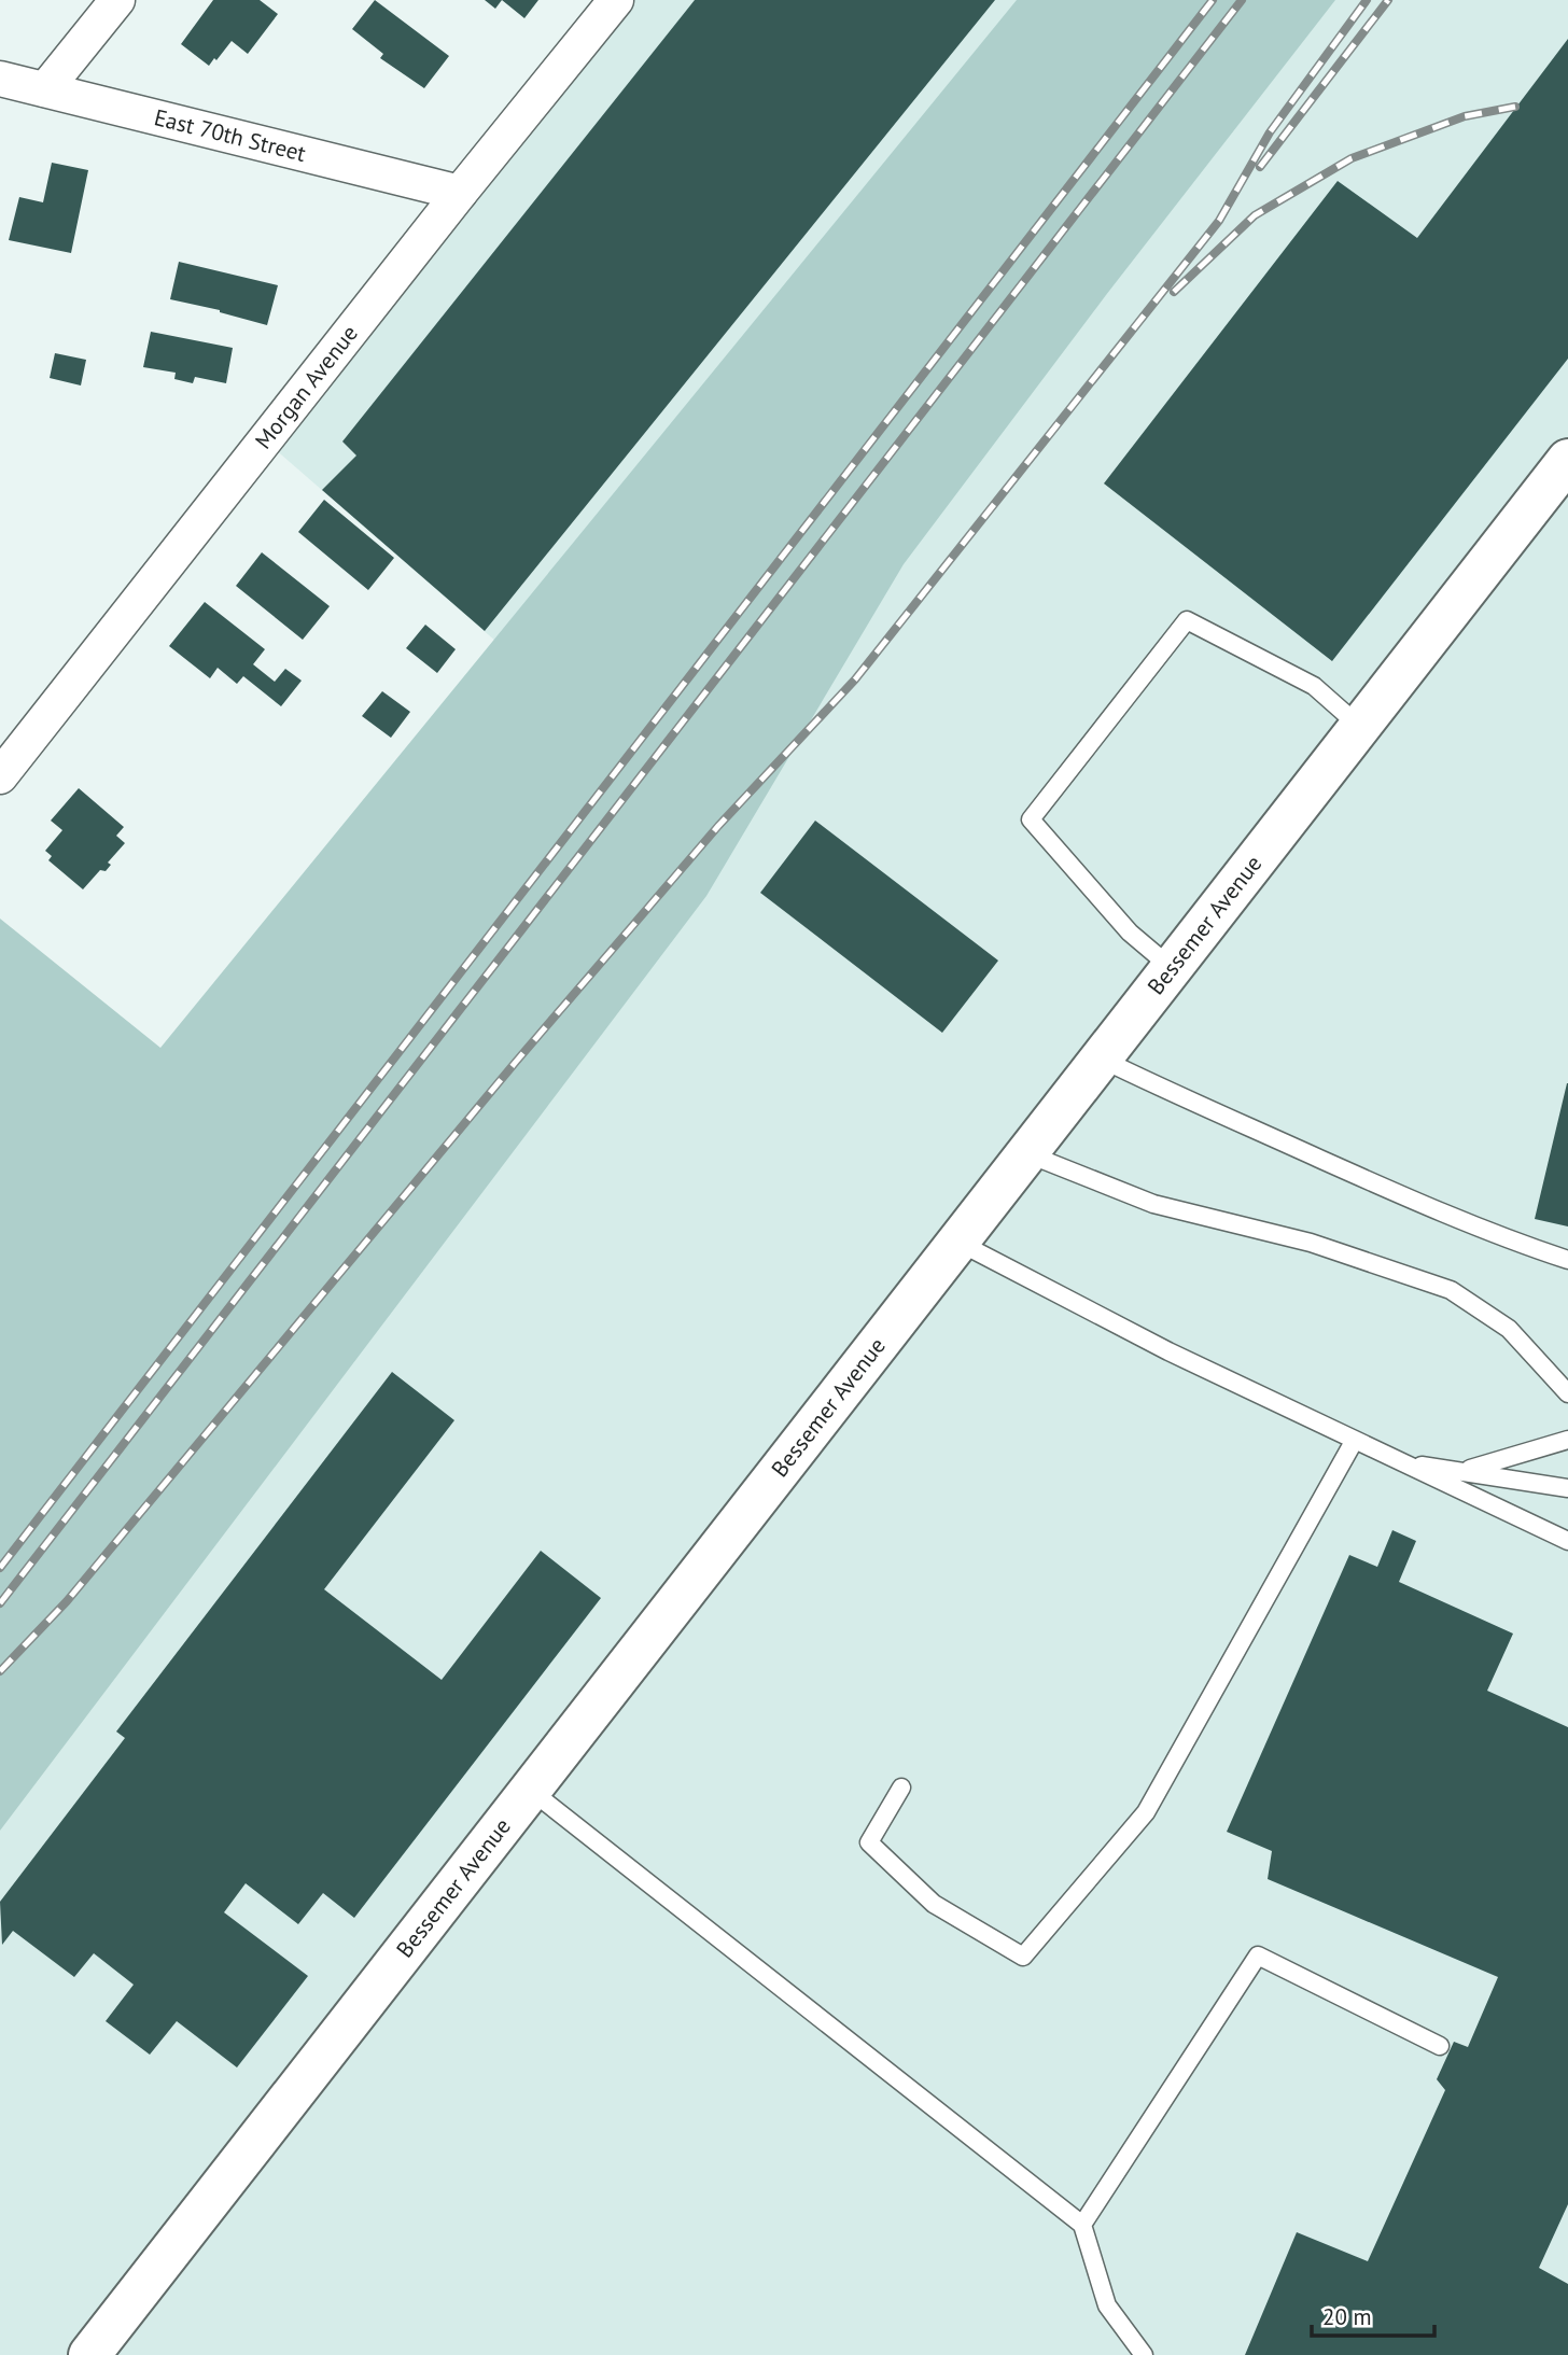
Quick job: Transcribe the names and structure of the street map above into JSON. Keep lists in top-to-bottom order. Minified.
{"streets":{"street":["East 70th Street","Morgan Avenue","Bessemer Avenue"]},"crossings":[["East 70th Street","Morgan Avenue"]],"scale_bar":"20 m"}
